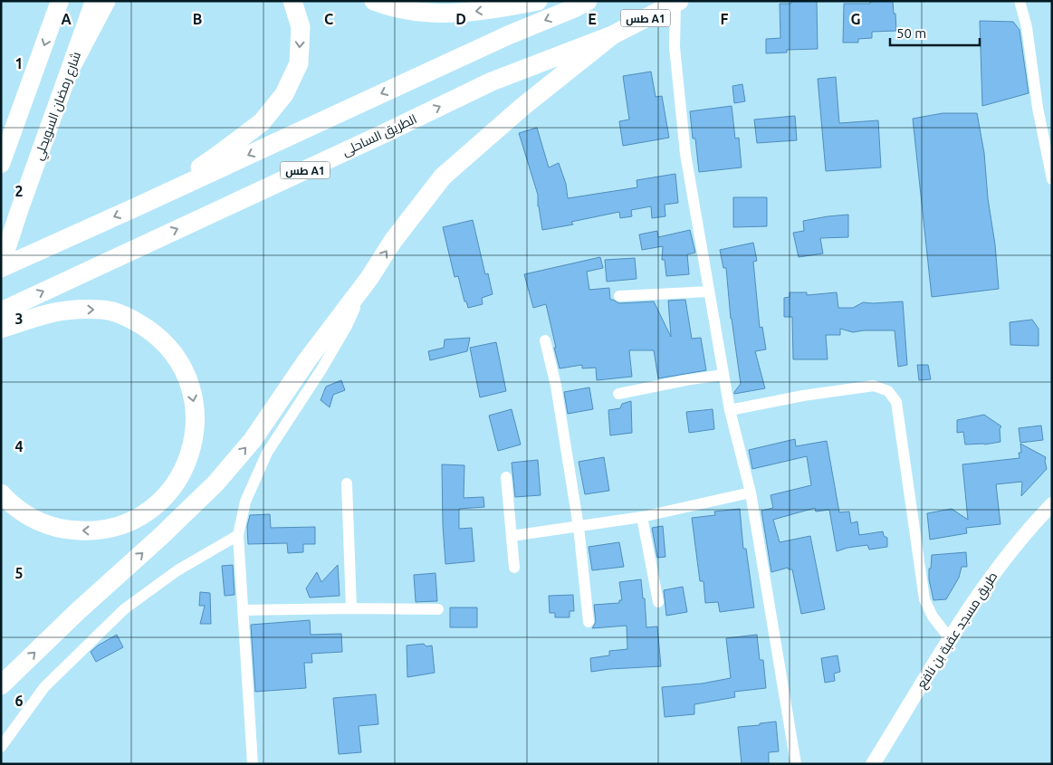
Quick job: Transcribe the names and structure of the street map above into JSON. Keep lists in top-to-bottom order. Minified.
{"streets":{"highway":["طس A1","الطريق الساحلى"],"main road":["شارع رمضان السويحلي"],"street":["طريق مسجد عقبة بن نافع"]},"crossings":[["طس A1","الطريق الساحلى"]],"scale_bar":"50 m","grid":{"columns":["A","B","C","D","E","F","G"],"rows":["1","2","3","4","5","6"]}}
